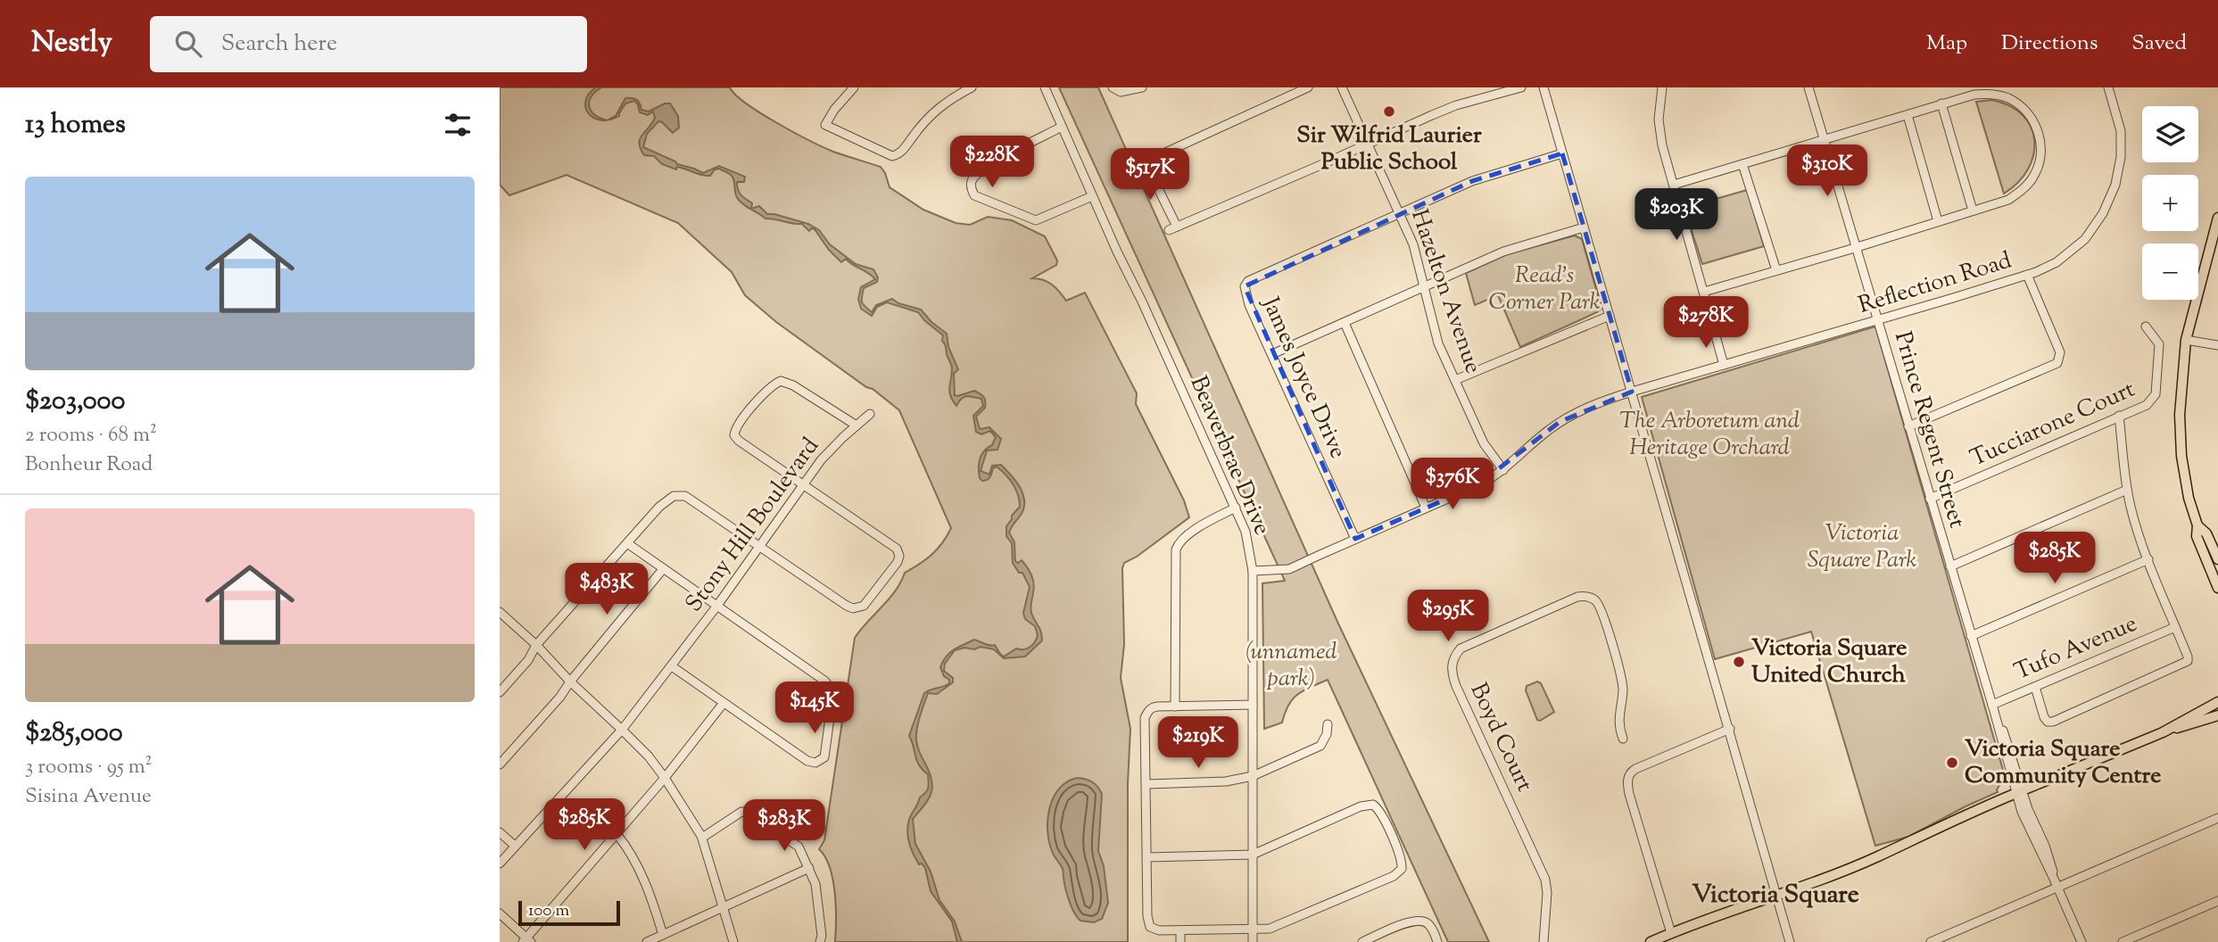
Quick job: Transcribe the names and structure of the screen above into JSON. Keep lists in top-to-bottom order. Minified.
{"streets":{"street":["Reflection Road","Hazelton Avenue","James Joyce Drive","Tucciarone Court","Prince Regent Street","Beaverbrae Drive","Stony Hill Boulevard","Tufo Avenue","Boyd Court"]},"crossings":[["Reflection Road","Hazelton Avenue"],["Reflection Road","James Joyce Drive"],["Reflection Road","Prince Regent Street"],["Reflection Road","Beaverbrae Drive"],["Hazelton Avenue","James Joyce Drive"],["Tucciarone Court","Prince Regent Street"],["Prince Regent Street","Tufo Avenue"]],"districts":["Victoria Square"],"parks":["Read's Corner Park","The Arboretum and Heritage Orchard","Victoria Square Park","(unnamed park)"],"places":["Sir Wilfrid Laurier Public School","Victoria Square United Church","Victoria Square Community Centre"],"scale_bar":"100 m","page":{"header":"Nestly","search":"Search here","nav":["Map","Directions","Saved"],"heading":"13 homes","map_buttons":["+","−"],"price":["$228K","$310K","$517K","$203K","$278K","$376K","$285K","$483K","$295K","$145K","$219K","$285K","$283K"],"list":[{"name":"$203,000","note":"2 rooms · 68 m² · Bonheur Road"},{"name":"$285,000","note":"3 rooms · 95 m² · Sisina Avenue"}],"scale":"100 m"}}
